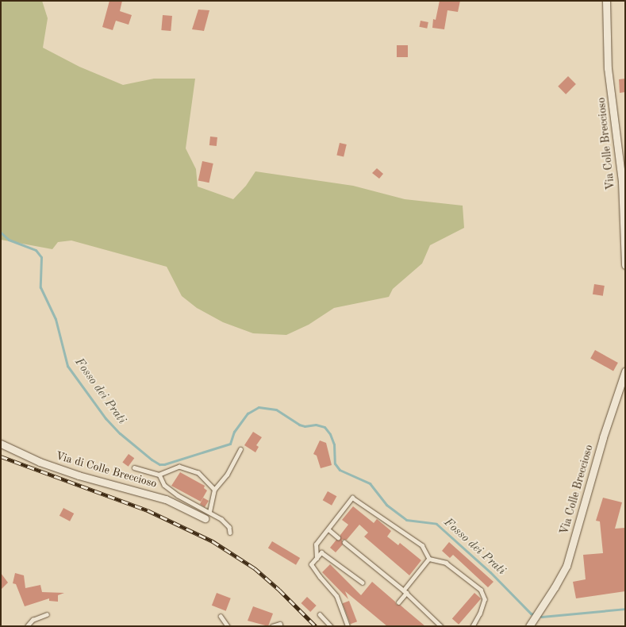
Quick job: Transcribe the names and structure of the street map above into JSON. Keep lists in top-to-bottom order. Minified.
{"streets":{"street":["Via Colle Breccioso","Via di Colle Breccioso"]},"water":["Fosso dei Prati"]}
